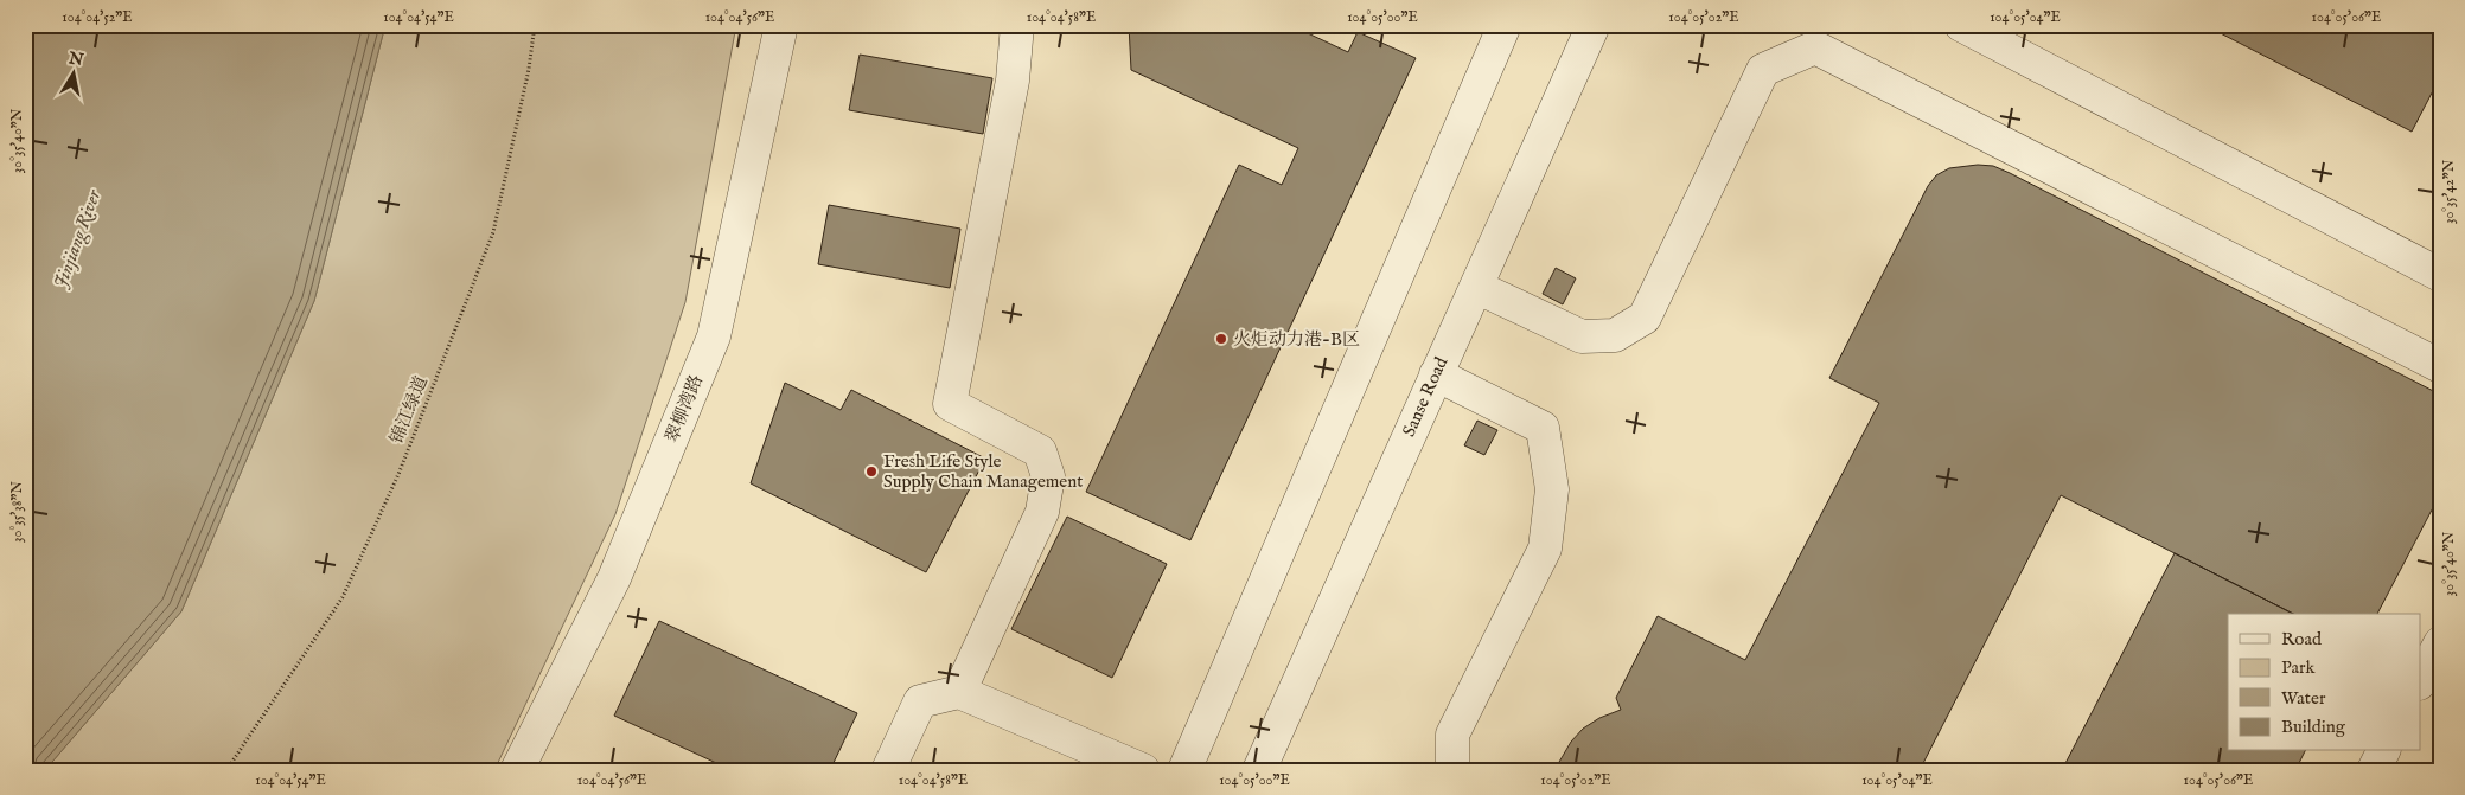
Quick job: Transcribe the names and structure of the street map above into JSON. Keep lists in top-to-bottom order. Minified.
{"streets":{"street":["Sanse Road","翠柳湾路"],"path":["锦江绿道"]},"water":["Jinjiang River"],"places":["火炬动力港-B区","Fresh Life Style Supply Chain Management"],"legend":["Road","Park","Water","Building"],"north":"top","coordinates":["104°04'52\"E","104°04'54\"E","104°04'56\"E","104°04'58\"E","104°05'00\"E","104°05'02\"E","104°05'04\"E","104°05'06\"E","30°35'40\"N","30°35'42\"N","30°35'38\"N"]}
